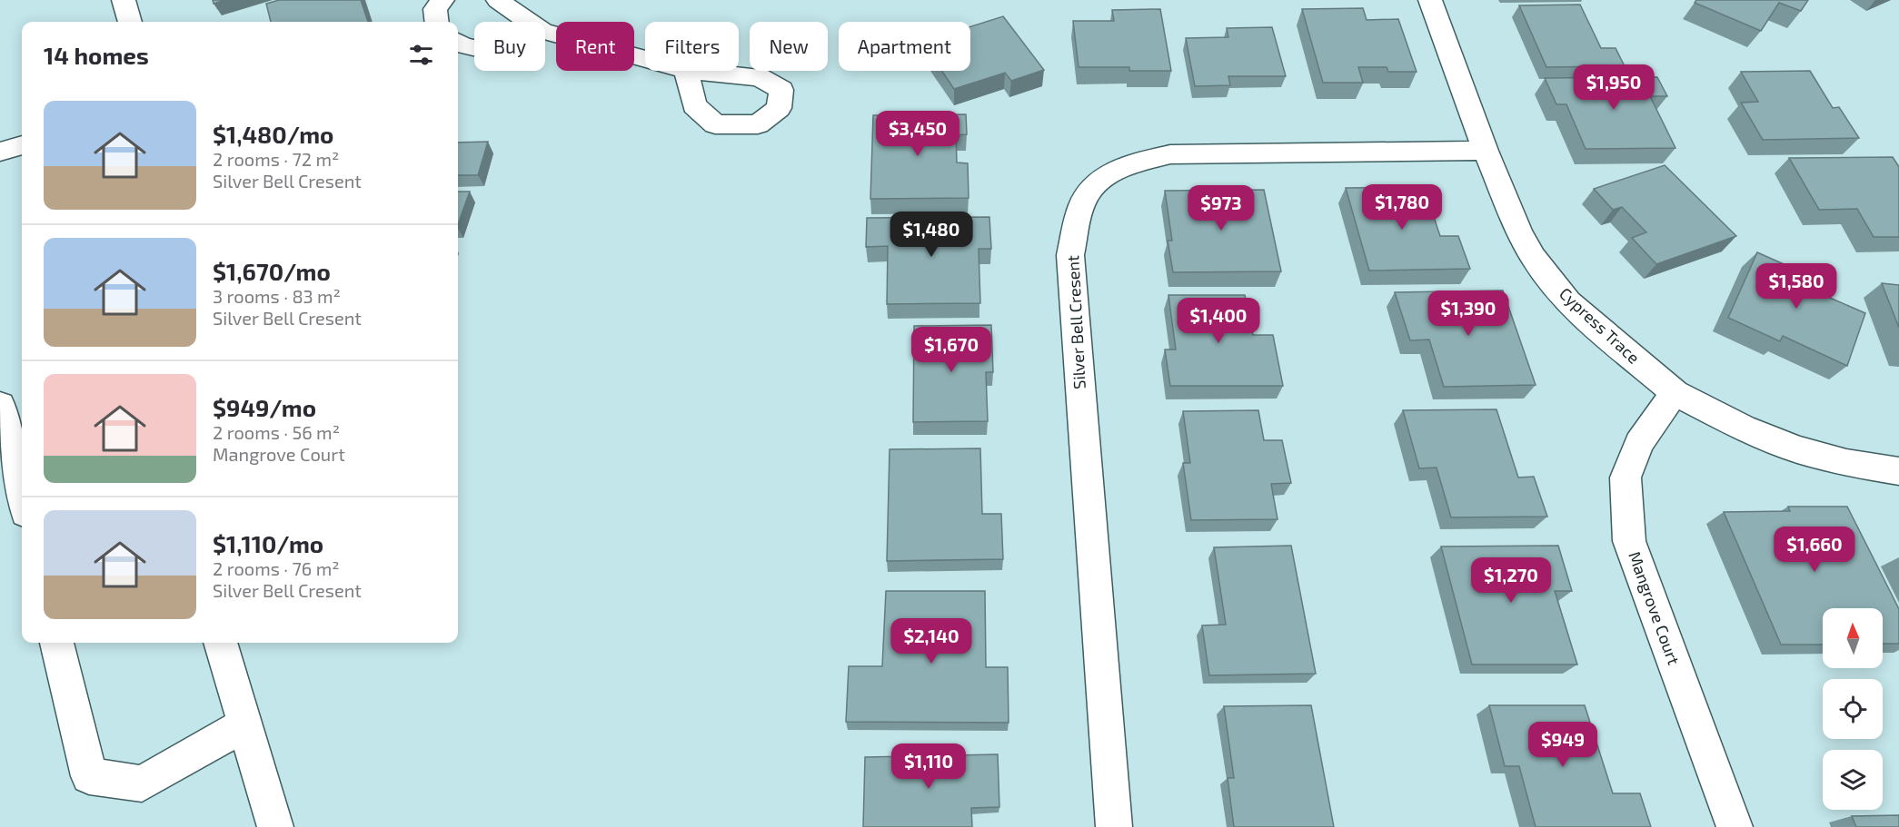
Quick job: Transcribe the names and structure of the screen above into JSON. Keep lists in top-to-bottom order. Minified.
{"streets":{"street":["Silver Bell Cresent","Cypress Trace","Mangrove Court"]},"crossings":[["Silver Bell Cresent","Cypress Trace"],["Cypress Trace","Mangrove Court"]],"north":"top","page":{"chip":["Buy","Rent","Filters","New","Apartment"],"heading":"14 homes","price":["$1,950","$3,450","$1,780","$973","$1,480","$1,580","$1,390","$1,400","$1,670","$1,660","$1,270","$2,140","$949","$1,110"],"list":[{"name":"$1,480/mo","note":"2 rooms · 72 m² · Silver Bell Cresent"},{"name":"$1,670/mo","note":"3 rooms · 83 m² · Silver Bell Cresent"},{"name":"$949/mo","note":"2 rooms · 56 m² · Mangrove Court"},{"name":"$1,110/mo","note":"2 rooms · 76 m² · Silver Bell Cresent"}]}}
